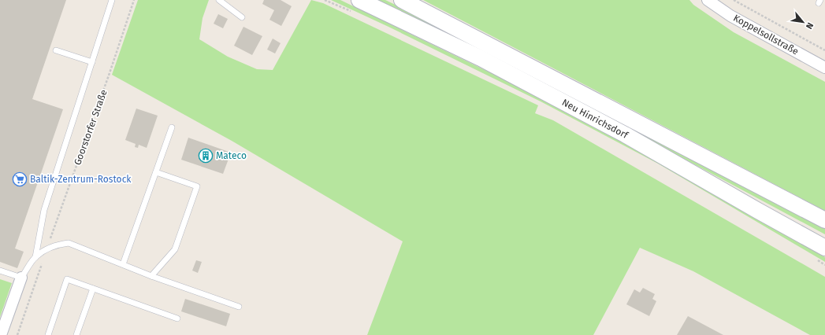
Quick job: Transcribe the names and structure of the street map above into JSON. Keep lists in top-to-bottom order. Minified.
{"streets":{"main road":["Neu Hinrichsdorf"],"street":["Koppelsollstraße"],"path":["Goorstorfer Straße"]},"places":{"building":["Mateco"],"supermarket":["Baltik-Zentrum-Rostock"]},"north":"bottom right"}
